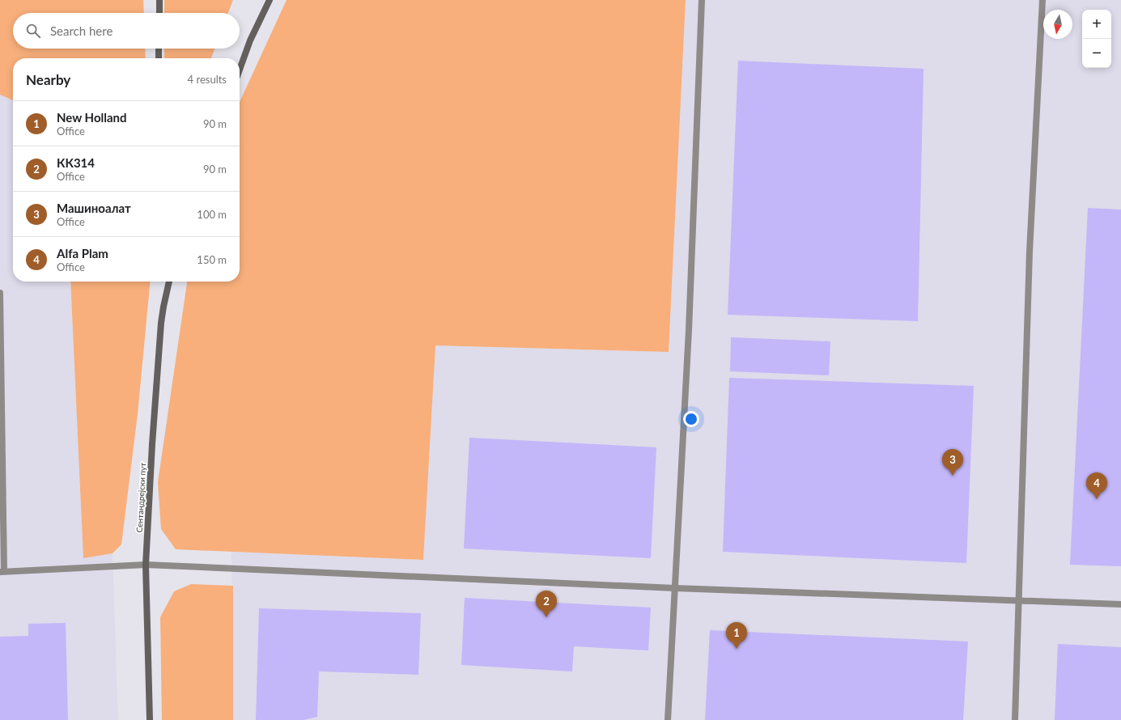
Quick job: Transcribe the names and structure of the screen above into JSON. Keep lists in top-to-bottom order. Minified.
{"streets":{"main road":["Сентандрејски пут"]},"north":"bottom","page":{"map_buttons":["+","−"],"search":"Search here","heading":["Nearby","4 results"],"list":[{"mark":"1","name":"New Holland","note":"Office","value":"90 m"},{"mark":"2","name":"КК314","note":"Office","value":"90 m"},{"mark":"3","name":"Машиноалат","note":"Office","value":"100 m"},{"mark":"4","name":"Alfa Plam","note":"Office","value":"150 m"}],"pins":["3","4","2","1"]}}
